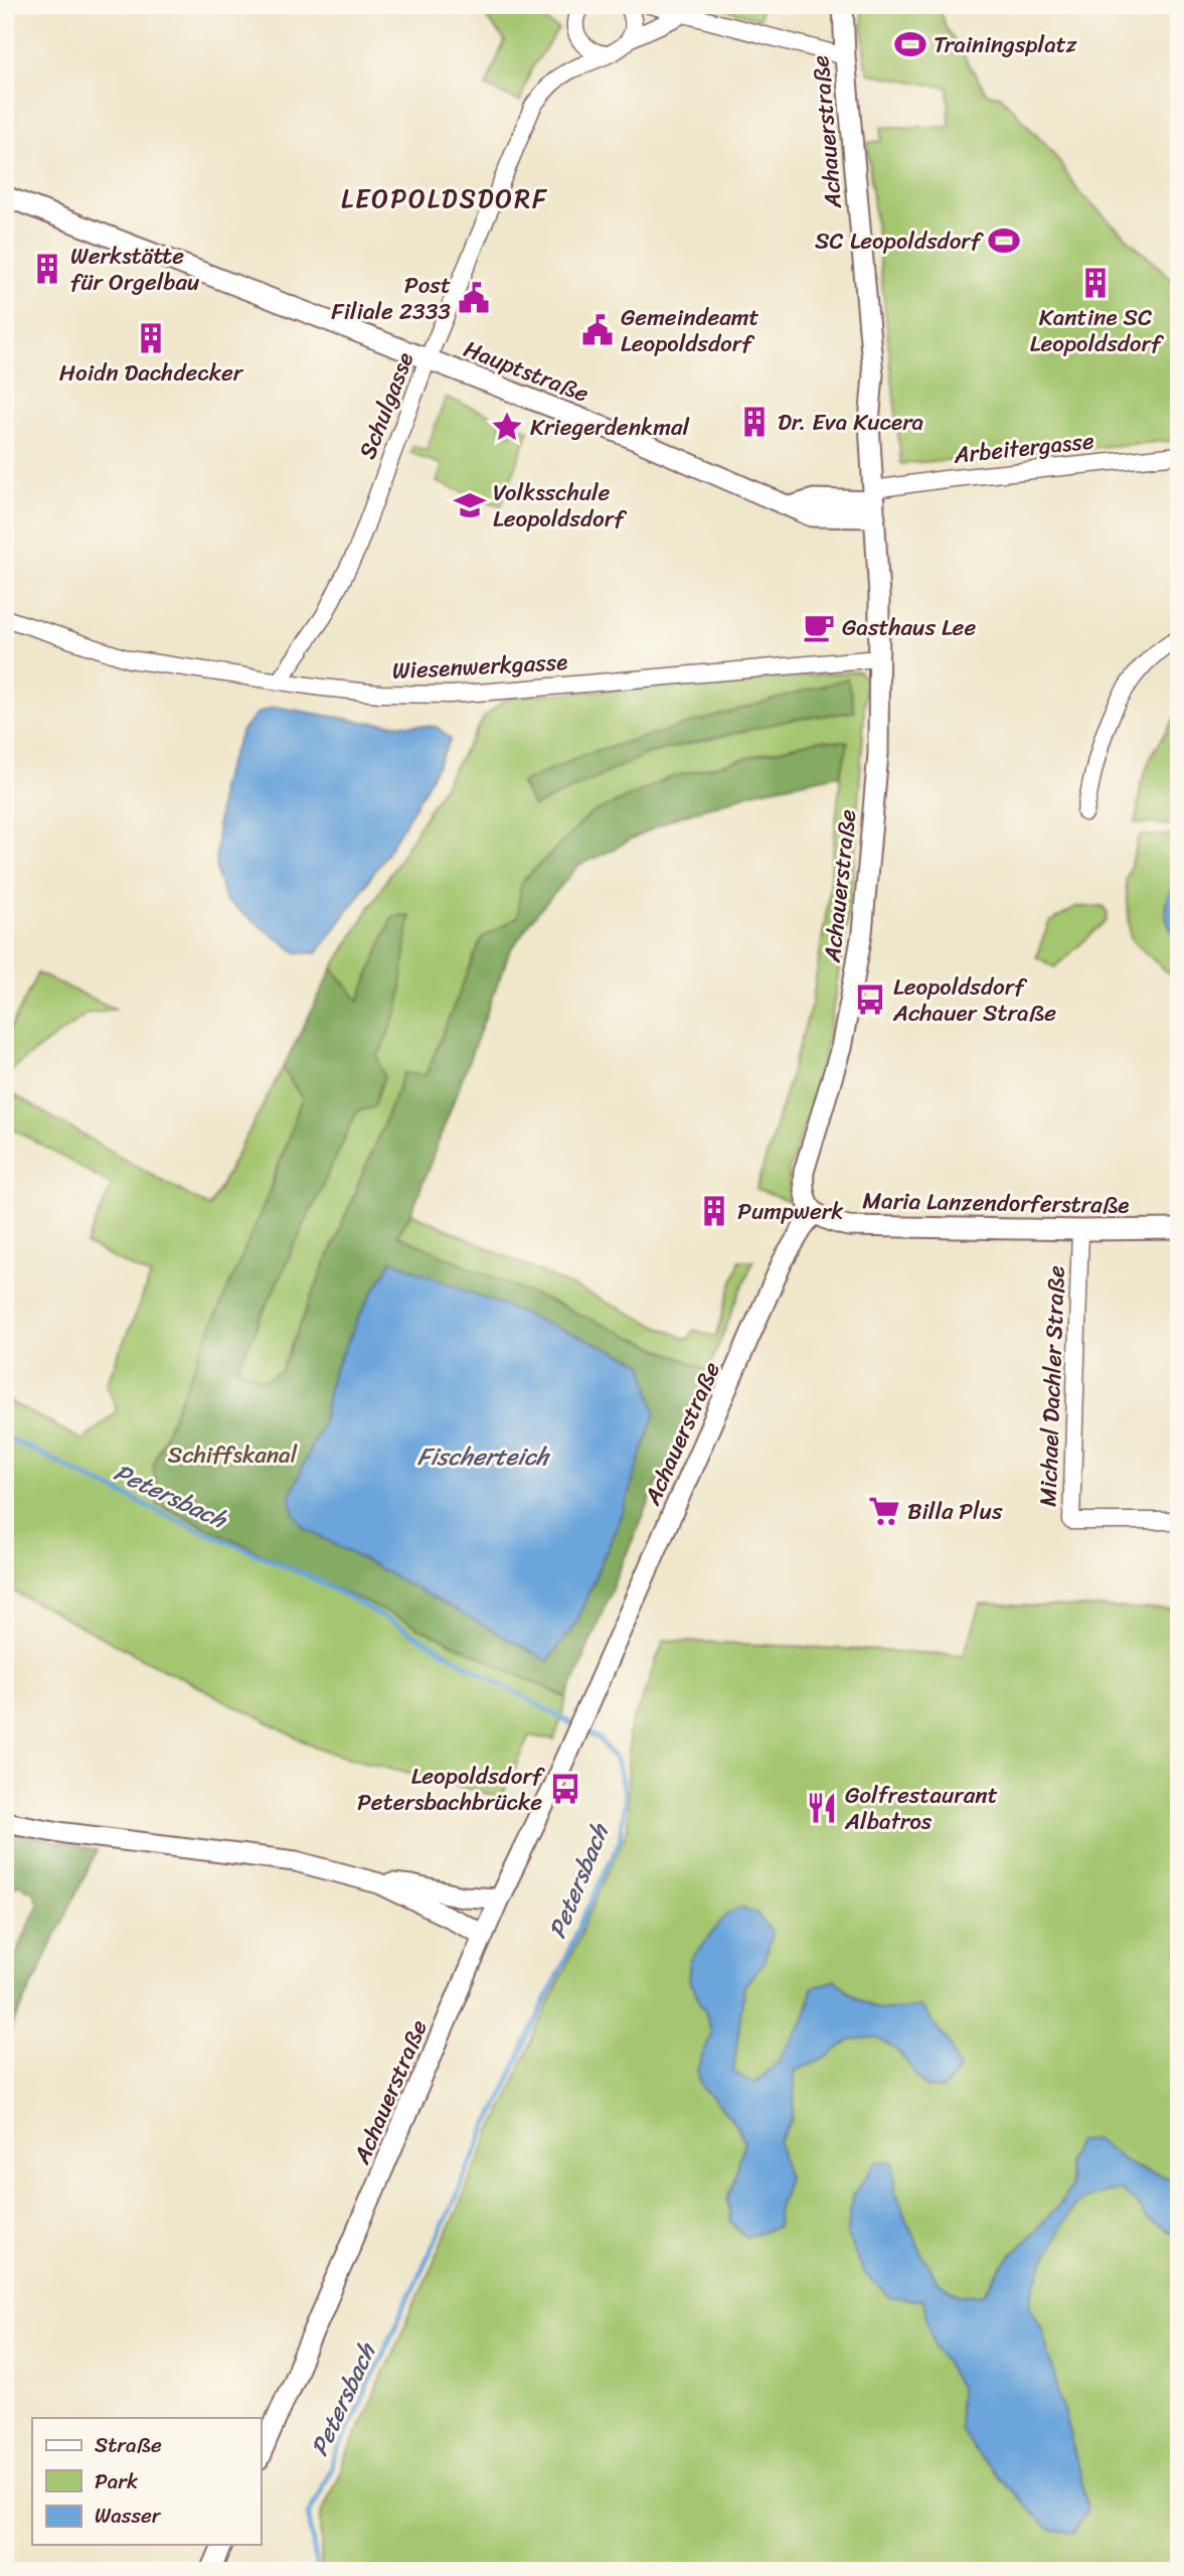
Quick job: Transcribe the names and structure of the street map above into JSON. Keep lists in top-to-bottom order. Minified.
{"streets":{"street":["Achauerstraße","Hauptstraße","Schulgasse","Arbeitergasse","Wiesenwerkgasse","Maria Lanzendorferstraße","Michael Dachler Straße"]},"crossings":[["Achauerstraße","Hauptstraße"],["Achauerstraße","Arbeitergasse"],["Achauerstraße","Wiesenwerkgasse"],["Achauerstraße","Maria Lanzendorferstraße"],["Hauptstraße","Schulgasse"],["Hauptstraße","Arbeitergasse"],["Schulgasse","Wiesenwerkgasse"],["Maria Lanzendorferstraße","Michael Dachler Straße"]],"districts":["LEOPOLDSDORF"],"water":["Fischerteich","Petersbach"],"parks":["Schiffskanal"],"places":{"sports":["Trainingsplatz","SC Leopoldsdorf"],"building":["Werkstätte für Orgelbau","Kantine SC Leopoldsdorf","Hoidn Dachdecker","Dr. Eva Kucera","Pumpwerk"],"public building":["Post Filiale 2333","Gemeindeamt Leopoldsdorf"],"place":["Kriegerdenkmal"],"school or university":["Volksschule Leopoldsdorf"],"cafe":["Gasthaus Lee"],"bus stop":["Leopoldsdorf Achauer Straße","Leopoldsdorf Petersbachbrücke"],"supermarket":["Billa Plus"],"restaurant":["Golfrestaurant Albatros"]},"legend":["Straße","Park","Wasser"]}
